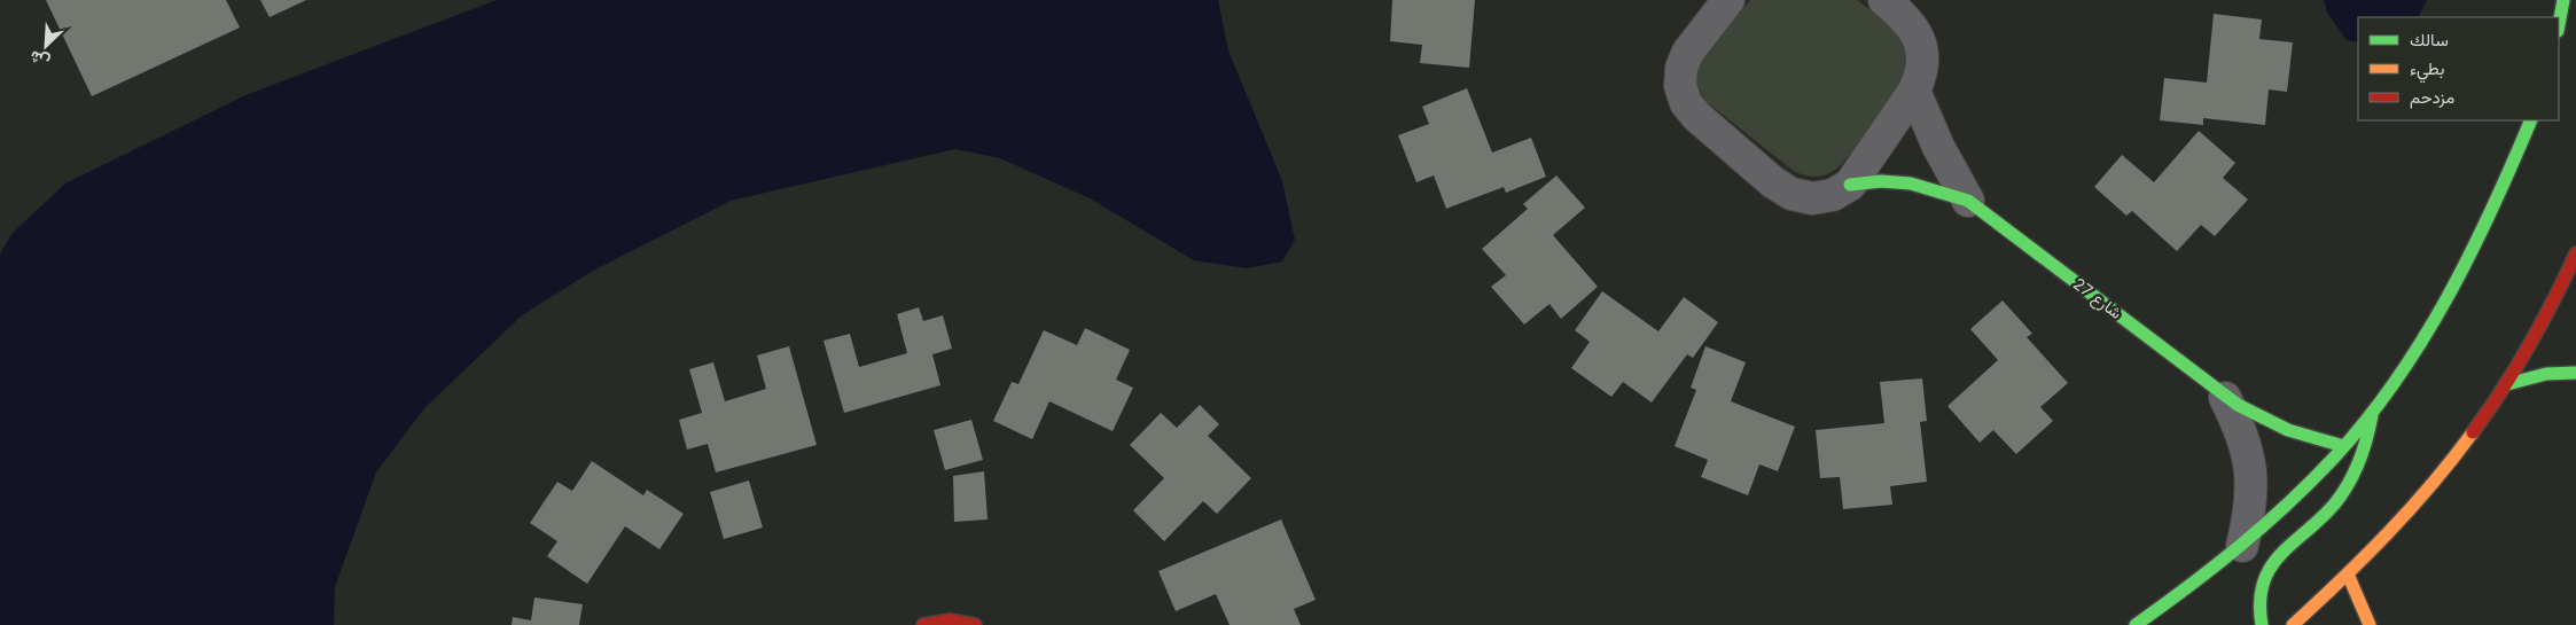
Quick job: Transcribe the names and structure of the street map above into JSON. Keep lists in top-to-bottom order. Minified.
{"streets":{"street":["شارع 27"]},"legend":["سالك","بطيء","مزدحم"],"north":"bottom left"}
